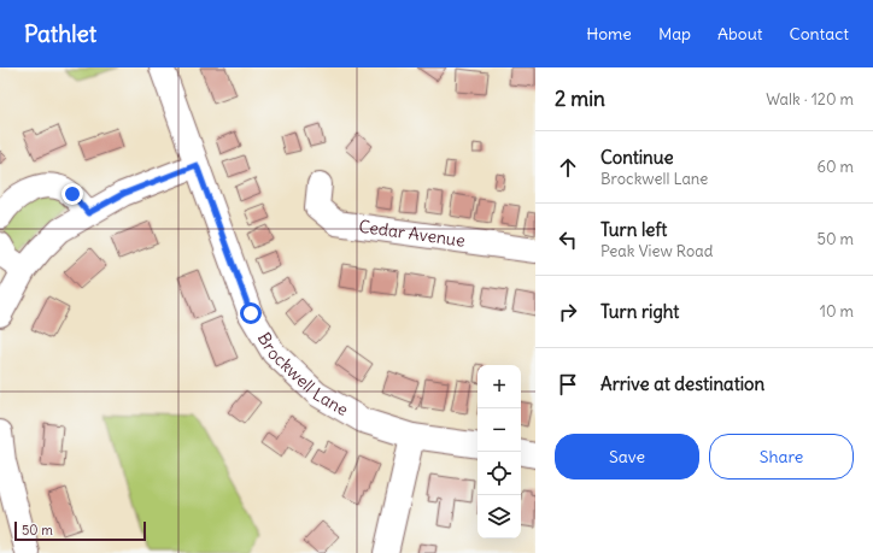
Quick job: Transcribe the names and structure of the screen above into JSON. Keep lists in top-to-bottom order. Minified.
{"streets":{"street":["Cedar Avenue","Brockwell Lane"]},"scale_bar":"50 m","page":{"header":"Pathlet","nav":["Home","Map","About","Contact"],"heading":["2 min","Walk · 120 m"],"list":[["Continue","Brockwell Lane","60 m"],["Turn left","Peak View Road","50 m"],["Turn right","10 m"],"Arrive at destination"],"map_buttons":["+","−"],"buttons":["Save","Share"],"scale":"50 m"}}
